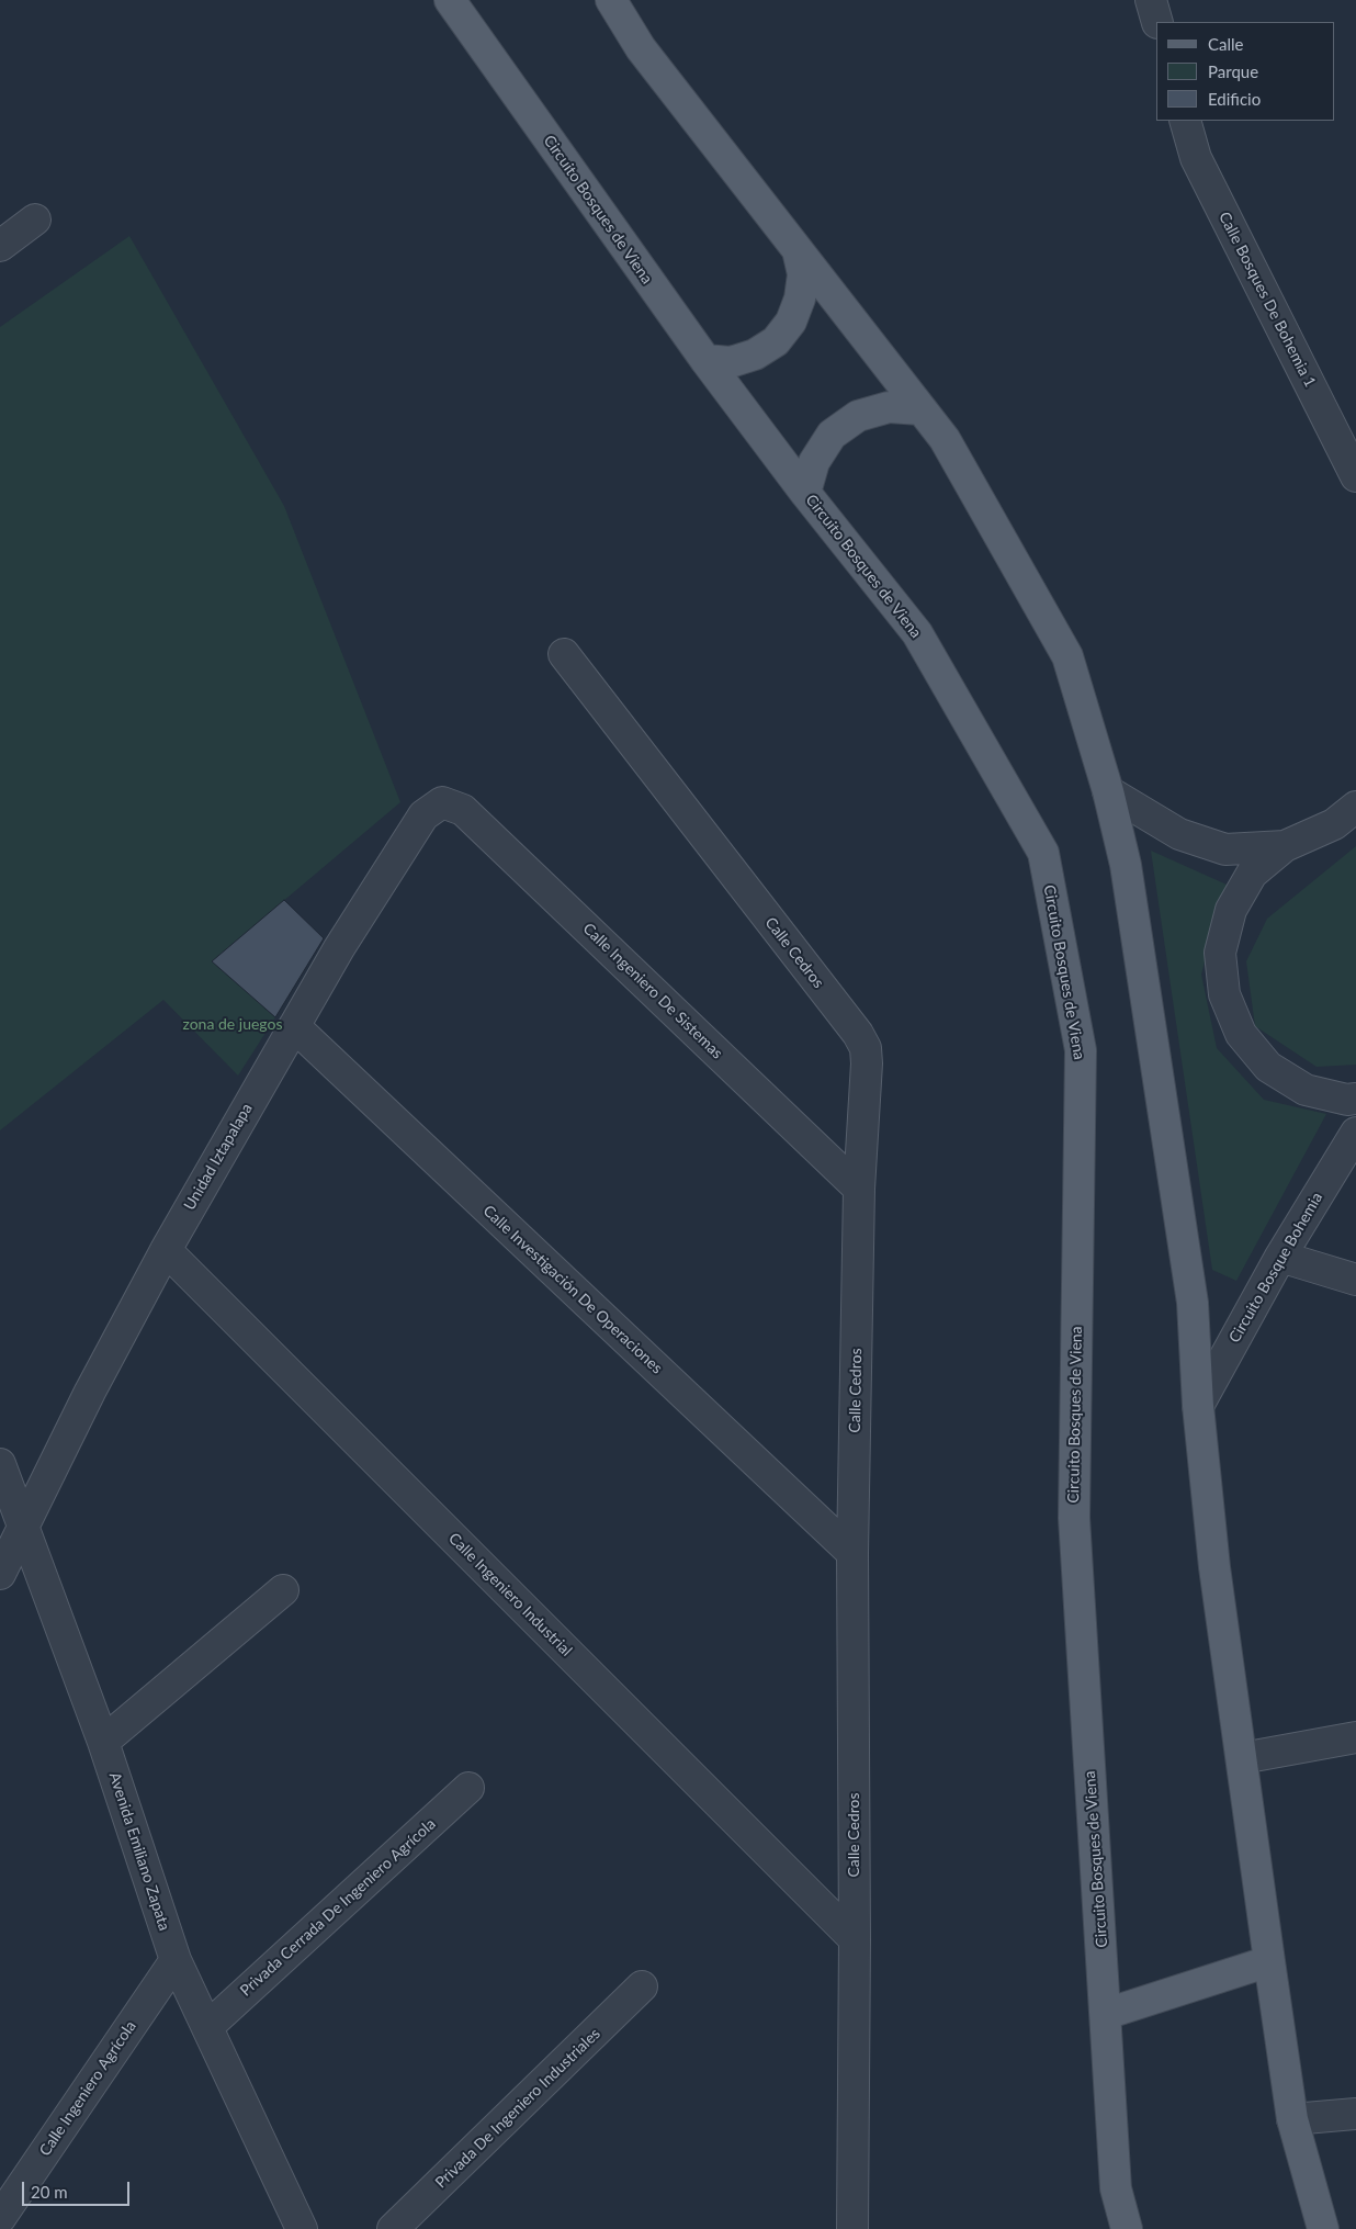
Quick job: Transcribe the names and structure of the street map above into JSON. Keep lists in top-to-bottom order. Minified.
{"streets":{"main road":["Circuito Bosques de Viena"],"street":["Calle Bosques De Bohemia 1","Calle Cedros","Calle Ingeniero De Sistemas","Unidad Iztapalapa","Circuito Bosque Bohemia","Calle Investigación De Operaciones","Calle Ingeniero Industrial","Avenida Emiliano Zapata","Privada Cerrada De Ingeniero Agrícola","Calle Ingeniero Agrícola","Privada De Ingeniero Industriales"]},"crossings":[["Calle Cedros","Calle Ingeniero De Sistemas"],["Calle Cedros","Calle Investigación De Operaciones"],["Calle Cedros","Calle Ingeniero Industrial"],["Calle Ingeniero De Sistemas","Unidad Iztapalapa"],["Unidad Iztapalapa","Calle Investigación De Operaciones"],["Unidad Iztapalapa","Calle Ingeniero Industrial"],["Unidad Iztapalapa","Avenida Emiliano Zapata"],["Avenida Emiliano Zapata","Privada Cerrada De Ingeniero Agrícola"],["Avenida Emiliano Zapata","Calle Ingeniero Agrícola"]],"parks":["zona de juegos"],"legend":["Calle","Parque","Edificio"],"scale_bar":"20 m"}
